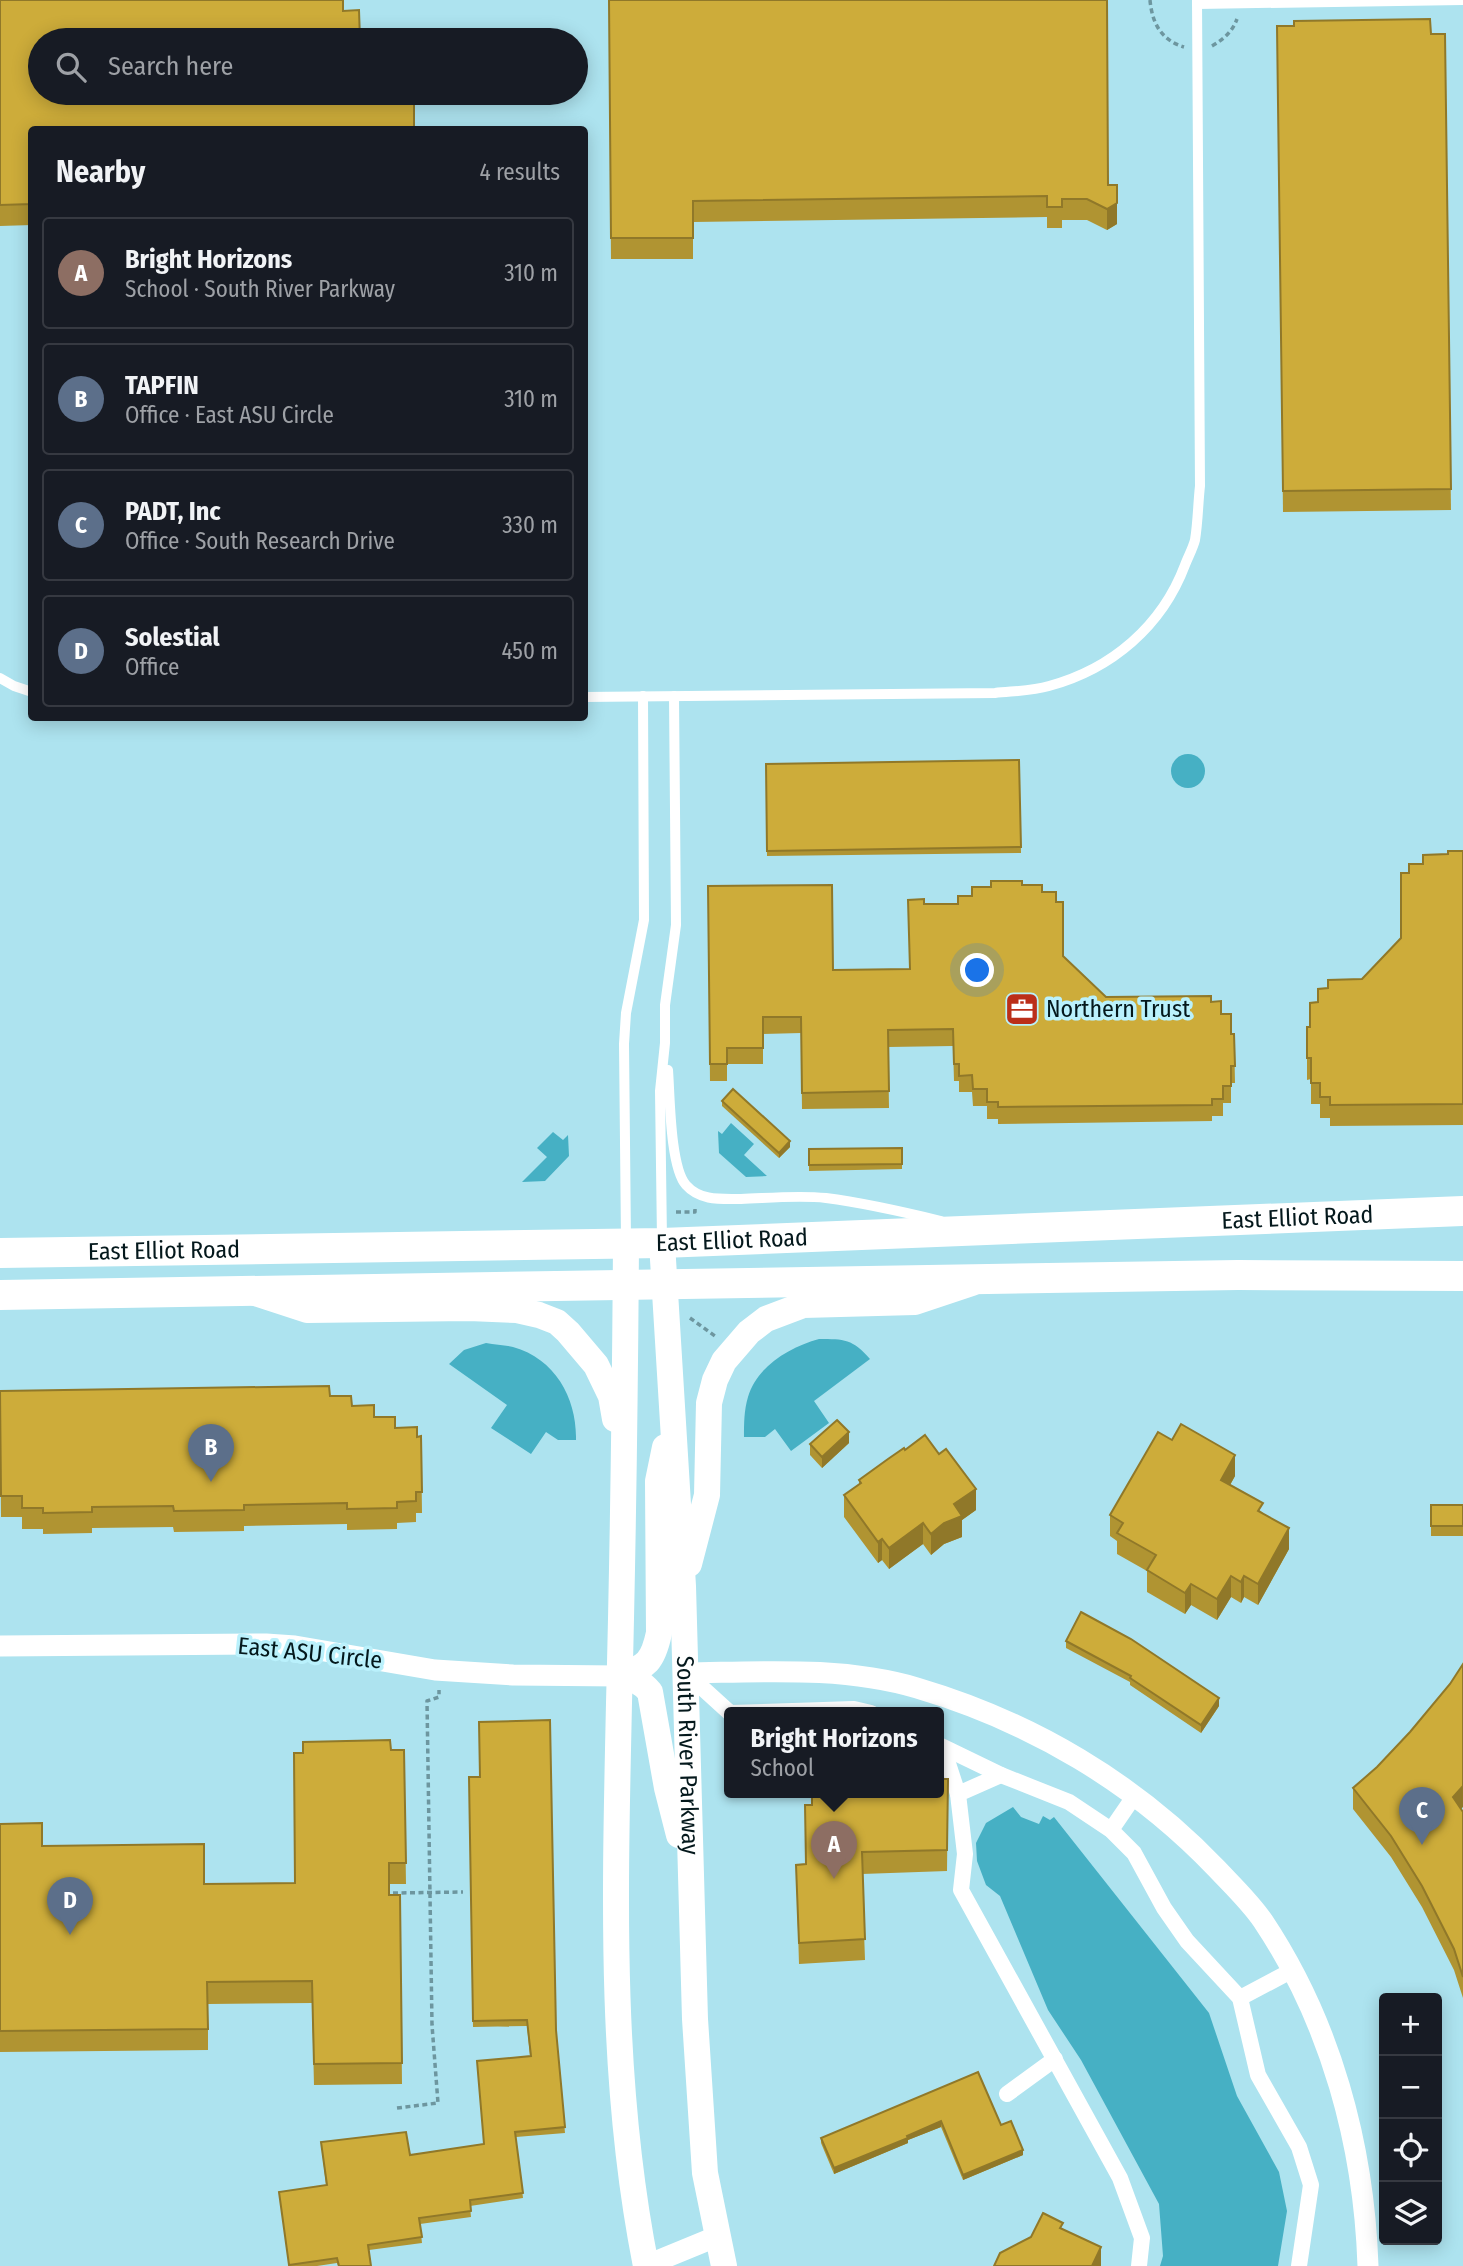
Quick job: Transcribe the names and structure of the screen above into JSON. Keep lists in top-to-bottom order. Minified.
{"streets":{"main road":["East Elliot Road"],"street":["East ASU Circle","South River Parkway"]},"crossings":[["East Elliot Road","South River Parkway"]],"places":{"office":["Northern Trust"]},"page":{"search":"Search here","heading":["Nearby","4 results"],"list":[{"mark":"A","name":"Bright Horizons","note":"School · South River Parkway","value":"310 m"},{"mark":"B","name":"TAPFIN","note":"Office · East ASU Circle","value":"310 m"},{"mark":"C","name":"PADT, Inc","note":"Office · South Research Drive","value":"330 m"},{"mark":"D","name":"Solestial","note":"Office","value":"450 m"}],"pins":["B","C","A","D"],"popup":["Bright Horizons","School"],"map_buttons":["+","−"]}}
